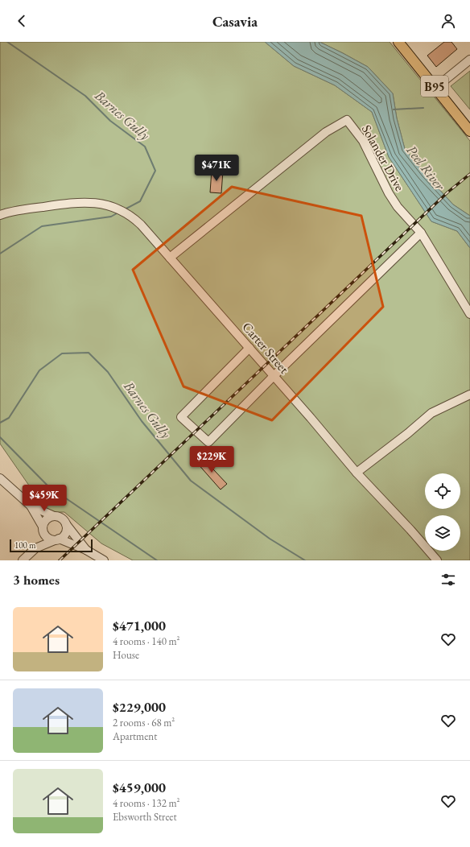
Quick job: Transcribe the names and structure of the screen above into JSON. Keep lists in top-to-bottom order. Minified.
{"streets":{"main road":["B95"],"street":["Solander Drive","Carter Street"]},"crossings":[["Solander Drive","Carter Street"]],"water":["Barnes Gully","Peel River"],"scale_bar":"100 m","page":{"header":"Casavia","price":["$471K","$229K","$459K"],"scale":"100 m","heading":"3 homes","list":[{"name":"$471,000","note":"4 rooms · 140 m² · House"},{"name":"$229,000","note":"2 rooms · 68 m² · Apartment"},{"name":"$459,000","note":"4 rooms · 132 m² · Ebsworth Street"}]}}
